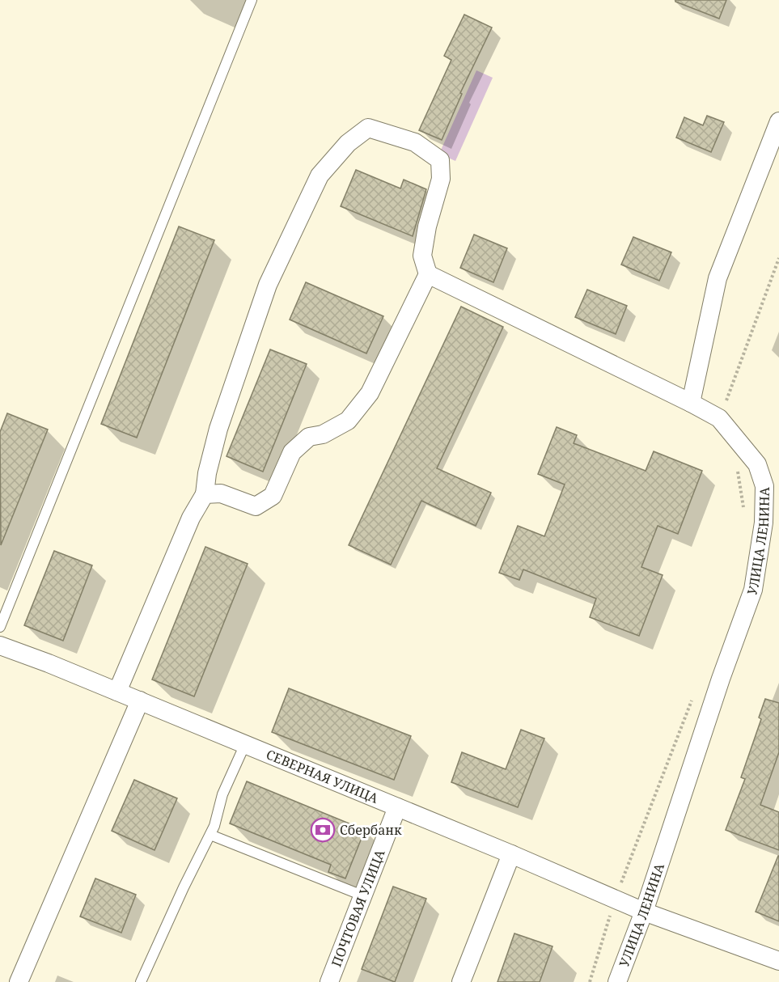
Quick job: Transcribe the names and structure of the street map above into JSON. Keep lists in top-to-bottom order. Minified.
{"streets":{"street":["УЛИЦА ЛЕНИНА","СЕВЕРНАЯ УЛИЦА","ПОЧТОВАЯ УЛИЦА"]},"crossings":[["УЛИЦА ЛЕНИНА","СЕВЕРНАЯ УЛИЦА"],["СЕВЕРНАЯ УЛИЦА","ПОЧТОВАЯ УЛИЦА"]],"places":{"bank":["Сбербанк"]}}
